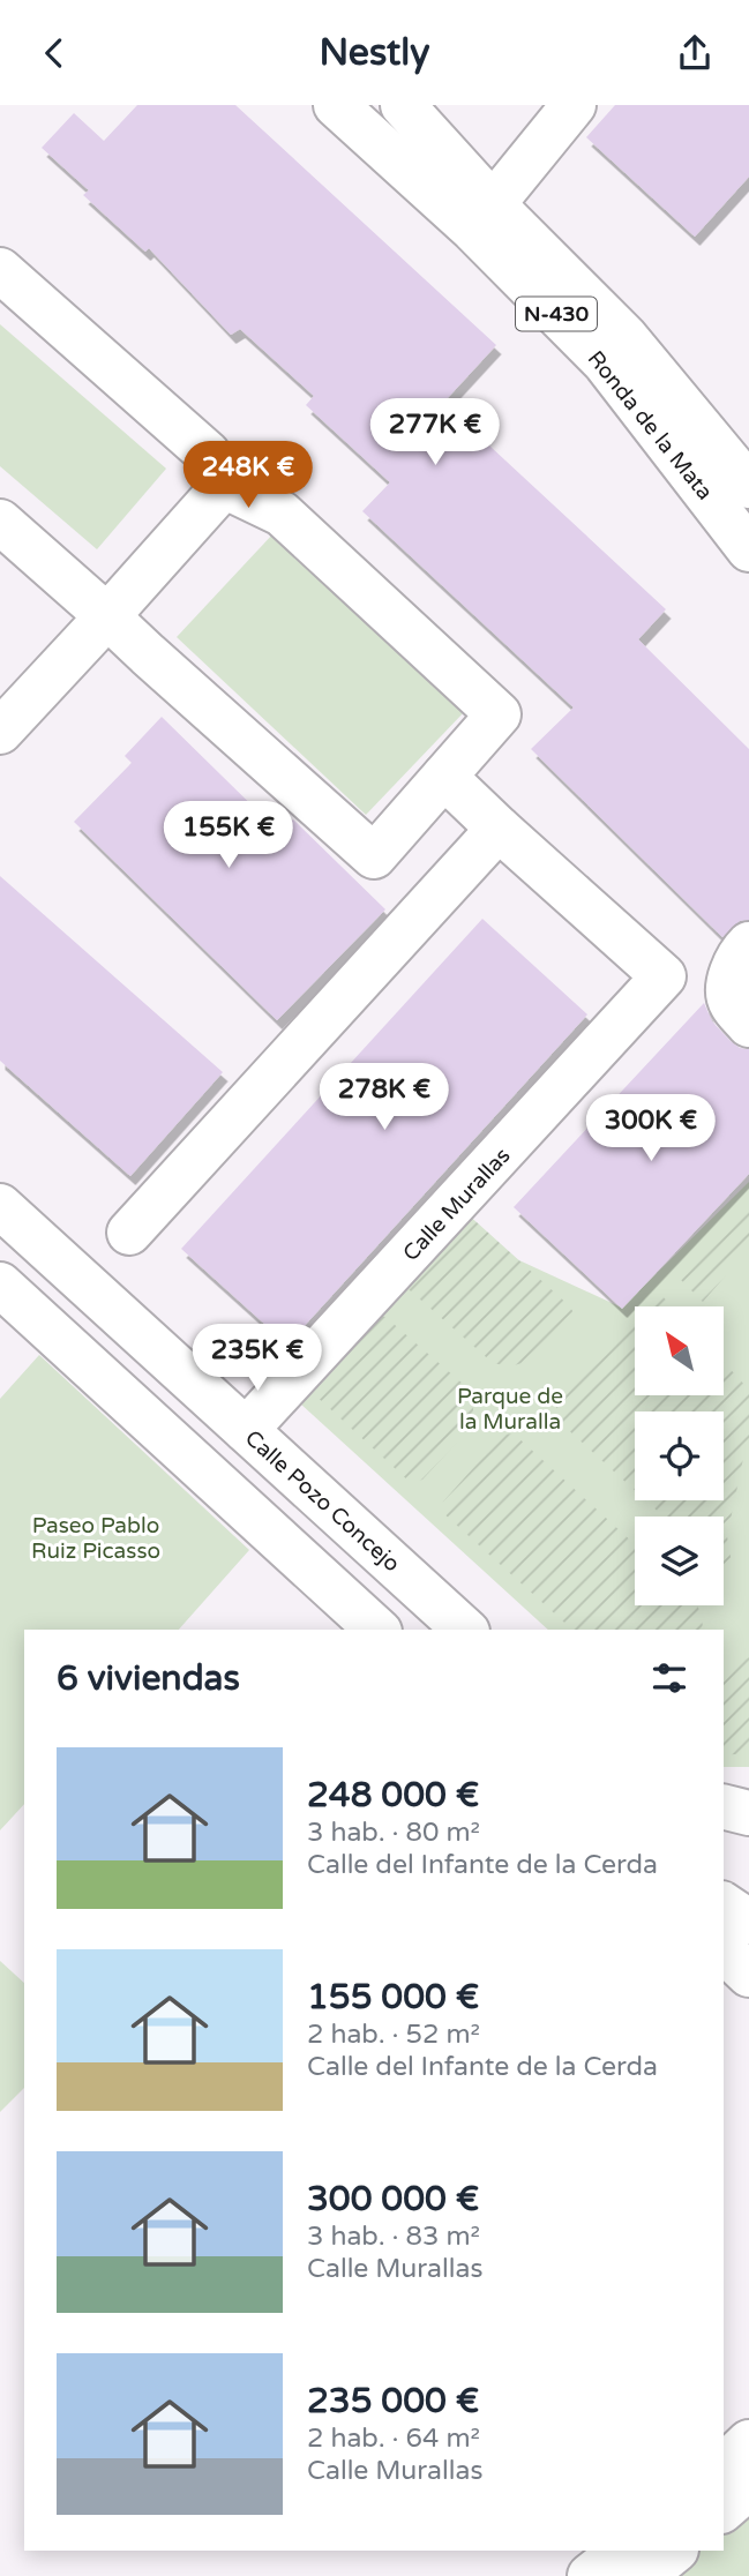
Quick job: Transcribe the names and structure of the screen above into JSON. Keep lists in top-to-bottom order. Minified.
{"streets":{"main road":["N-430","Ronda de la Mata","Calle Murallas","Calle Pozo Concejo"]},"crossings":[["Calle Murallas","Calle Pozo Concejo"]],"parks":["Parque de la Muralla","Paseo Pablo Ruiz Picasso"],"north":"top left","page":{"header":"Nestly","price":["277K €","248K €","155K €","278K €","300K €","235K €"],"heading":"6 viviendas","list":[{"name":"248 000 €","note":"3 hab. · 80 m² · Calle del Infante de la Cerda"},{"name":"155 000 €","note":"2 hab. · 52 m² · Calle del Infante de la Cerda"},{"name":"300 000 €","note":"3 hab. · 83 m² · Calle Murallas"},{"name":"235 000 €","note":"2 hab. · 64 m² · Calle Murallas"}]}}
